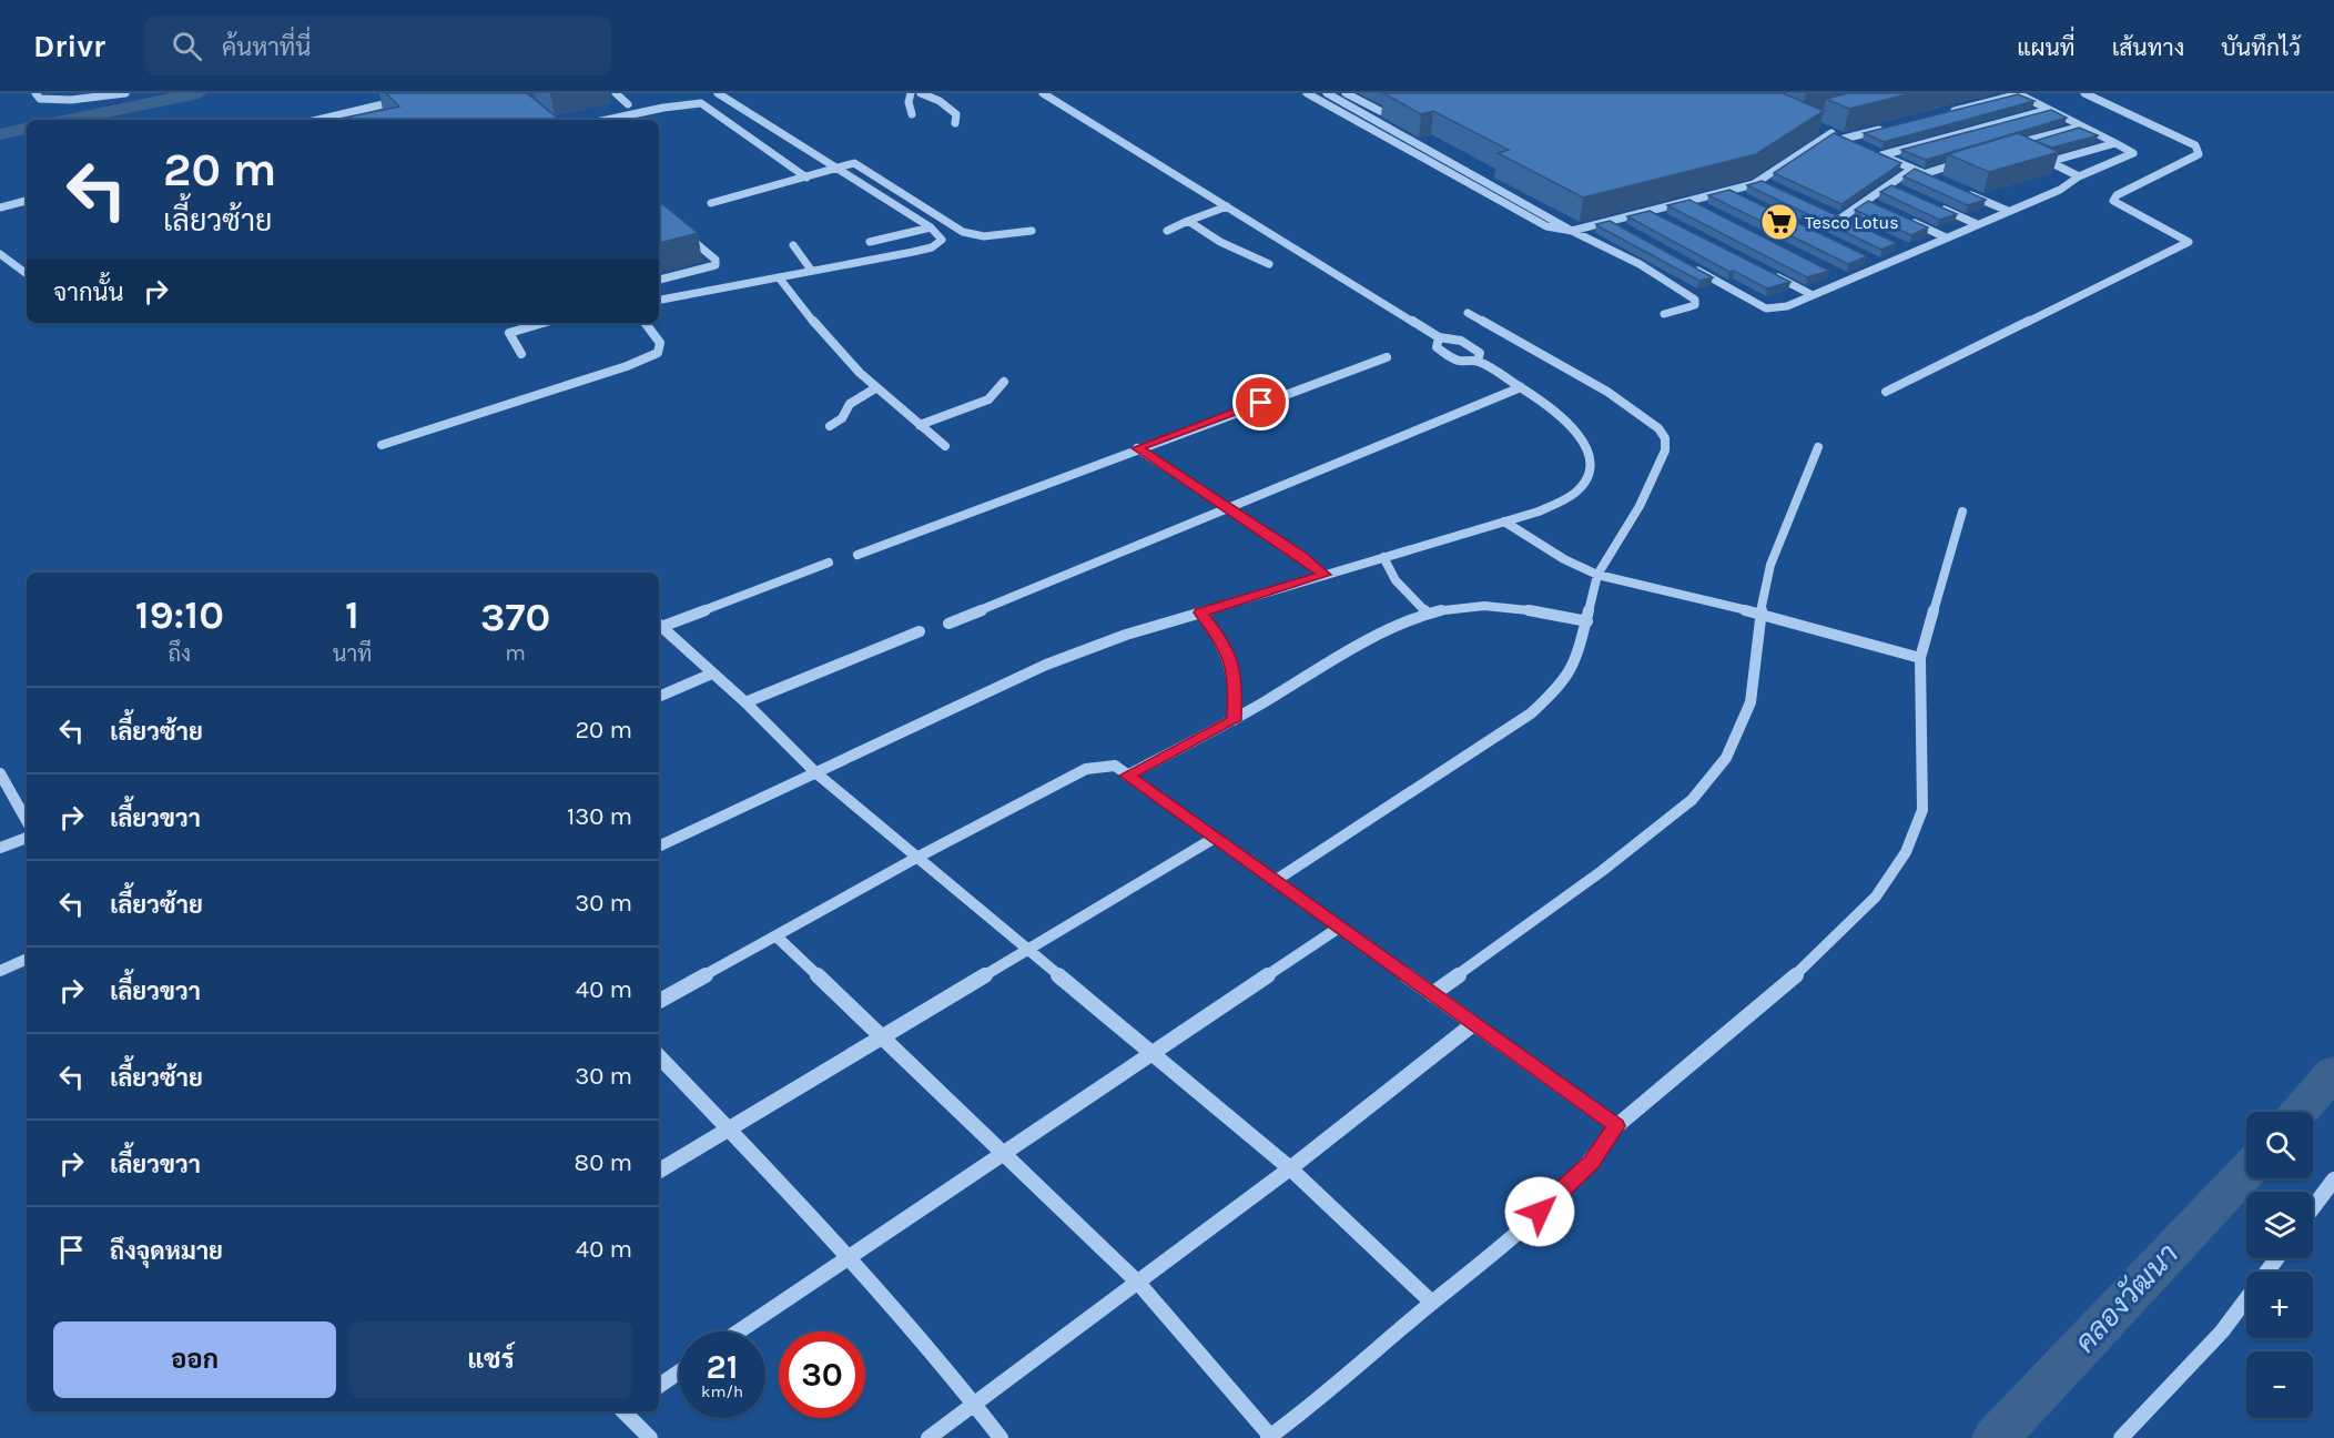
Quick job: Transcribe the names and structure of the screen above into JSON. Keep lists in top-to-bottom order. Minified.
{"water":["คลองวัฒนา"],"places":{"supermarket":["Tesco Lotus"]},"page":{"header":"Drivr","search":"ค้นหาที่นี่","nav":["แผนที่","เส้นทาง","บันทึกไว้"],"turn":["20 m","เลี้ยวซ้าย"],"then":"จากนั้น","eta":["19:10","ถึง","1","นาที","370","m"],"list":[{"name":"เลี้ยวซ้าย","value":"20 m"},{"name":"เลี้ยวขวา","value":"130 m"},{"name":"เลี้ยวซ้าย","value":"30 m"},{"name":"เลี้ยวขวา","value":"40 m"},{"name":"เลี้ยวซ้าย","value":"30 m"},{"name":"เลี้ยวขวา","value":"80 m"},{"name":"ถึงจุดหมาย","value":"40 m"}],"map_buttons":["+","−"],"buttons":["ออก","แชร์"],"speed":"21 km/h","limit":"30"}}
